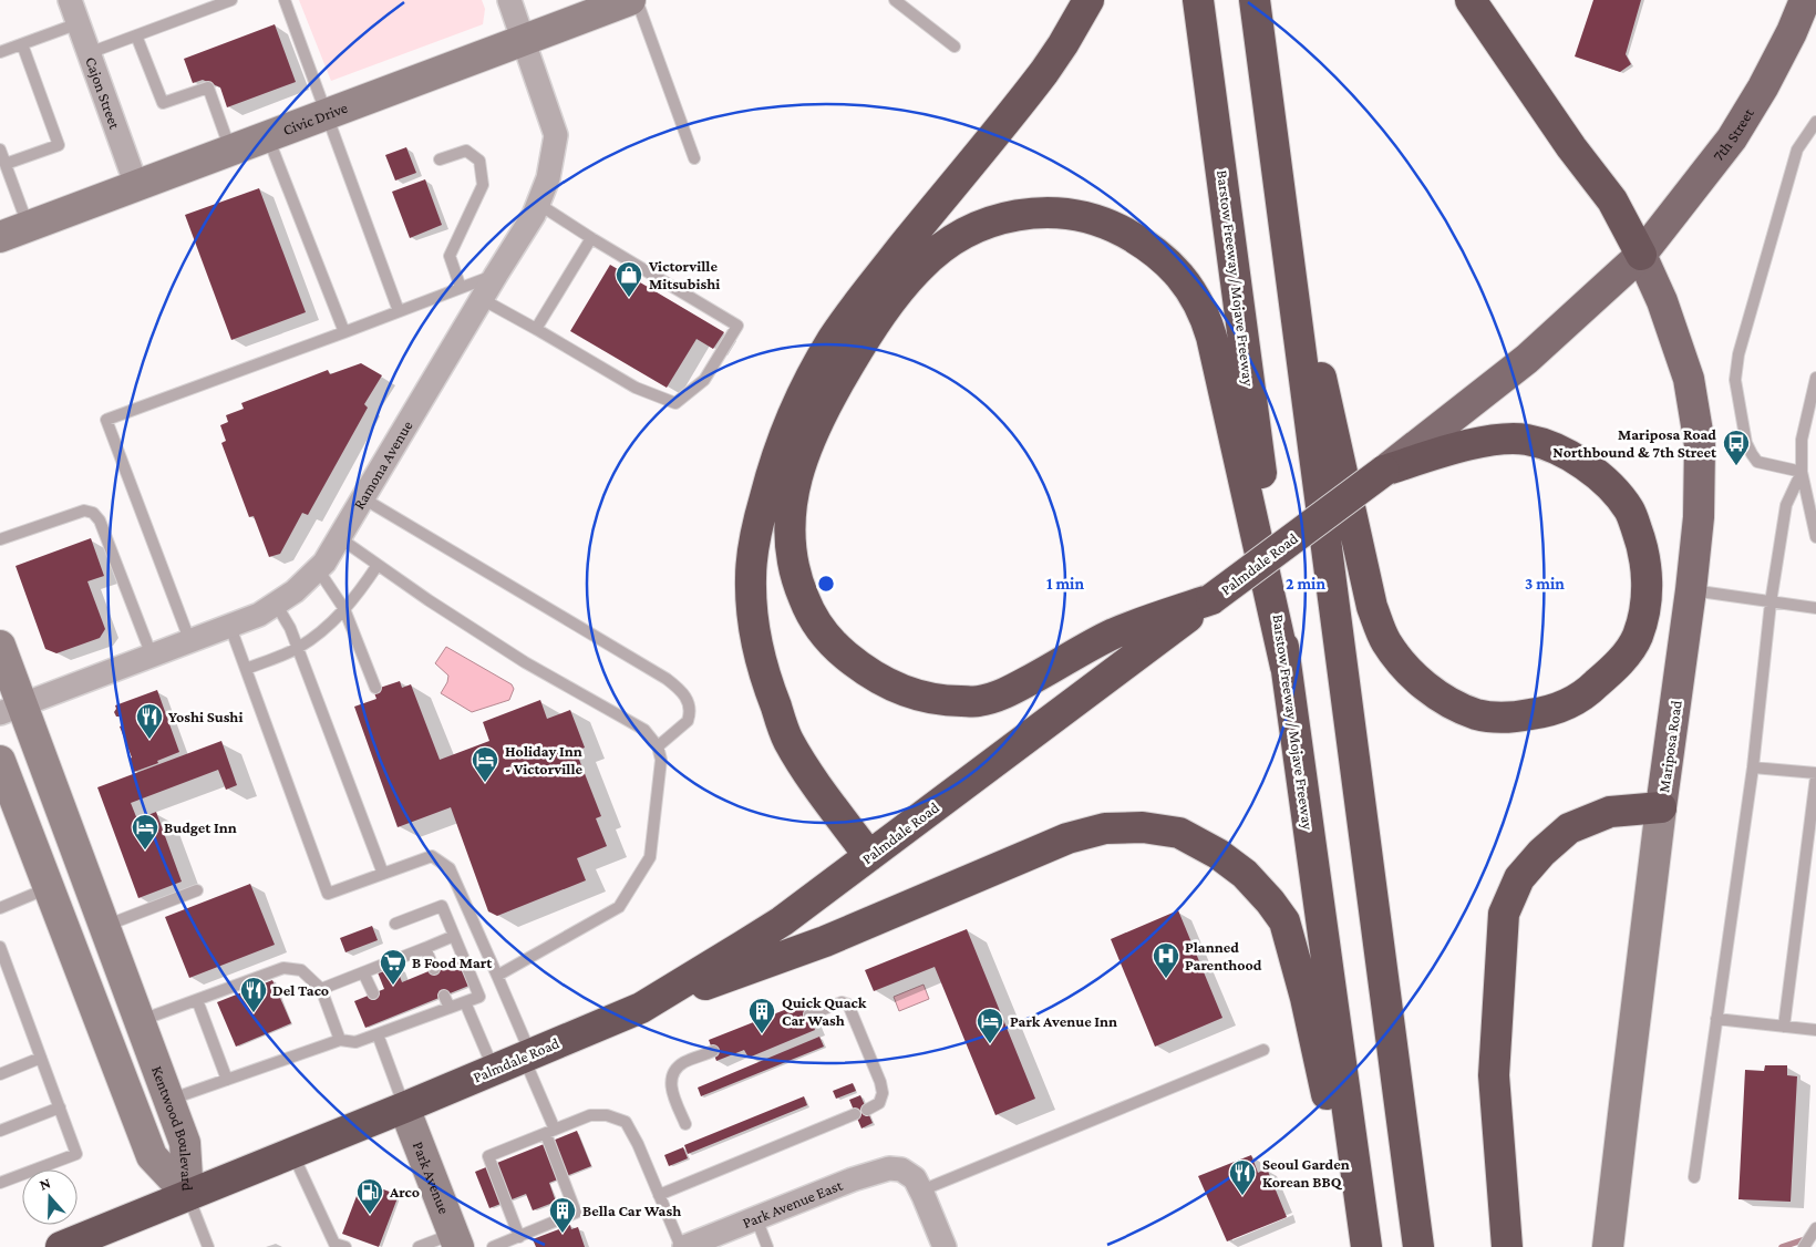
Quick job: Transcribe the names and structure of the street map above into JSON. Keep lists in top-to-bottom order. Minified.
{"streets":{"highway":["Barstow Freeway / Mojave Freeway","Palmdale Road"],"main road":["7th Street","Mariposa Road"],"street":["Cajon Street","Civic Drive","Ramona Avenue","Kentwood Boulevard","Park Avenue","Park Avenue East"]},"crossings":[["Cajon Street","Civic Drive"],["Civic Drive","Ramona Avenue"],["7th Street","Palmdale Road"],["7th Street","Mariposa Road"],["Ramona Avenue","Kentwood Boulevard"],["Palmdale Road","Mariposa Road"],["Palmdale Road","Kentwood Boulevard"],["Palmdale Road","Park Avenue"]],"places":{"shop":["Victorville Mitsubishi"],"bus stop":["Mariposa Road Northbound & 7th Street"],"restaurant":["Yoshi Sushi","Del Taco","Seoul Garden Korean BBQ"],"hotel":["Holiday Inn - Victorville","Budget Inn","Park Avenue Inn"],"hospital":["Planned Parenthood"],"supermarket":["B Food Mart"],"building":["Quick Quack Car Wash","Bella Car Wash"],"fuel station":["Arco"]},"north":"top","rings":["1 min","2 min","3 min"]}
